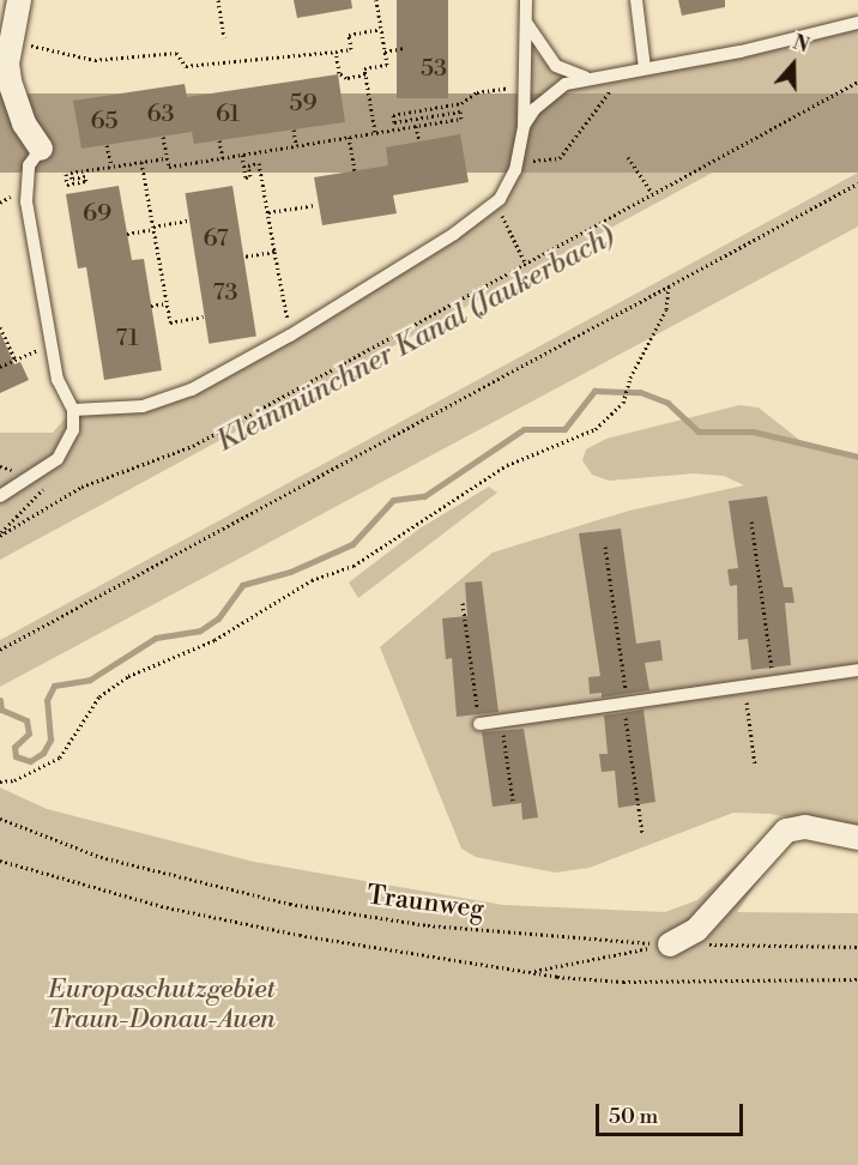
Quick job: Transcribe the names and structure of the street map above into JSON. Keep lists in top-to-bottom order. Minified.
{"streets":{"path":["Traunweg"]},"water":["Kleinmünchner Kanal (Jaukerbach)"],"parks":["Europaschutzgebiet Traun-Donau-Auen"],"house_numbers":["53","59","63","61","65","69","67","73","71"],"scale_bar":"50 m","north":"top"}
